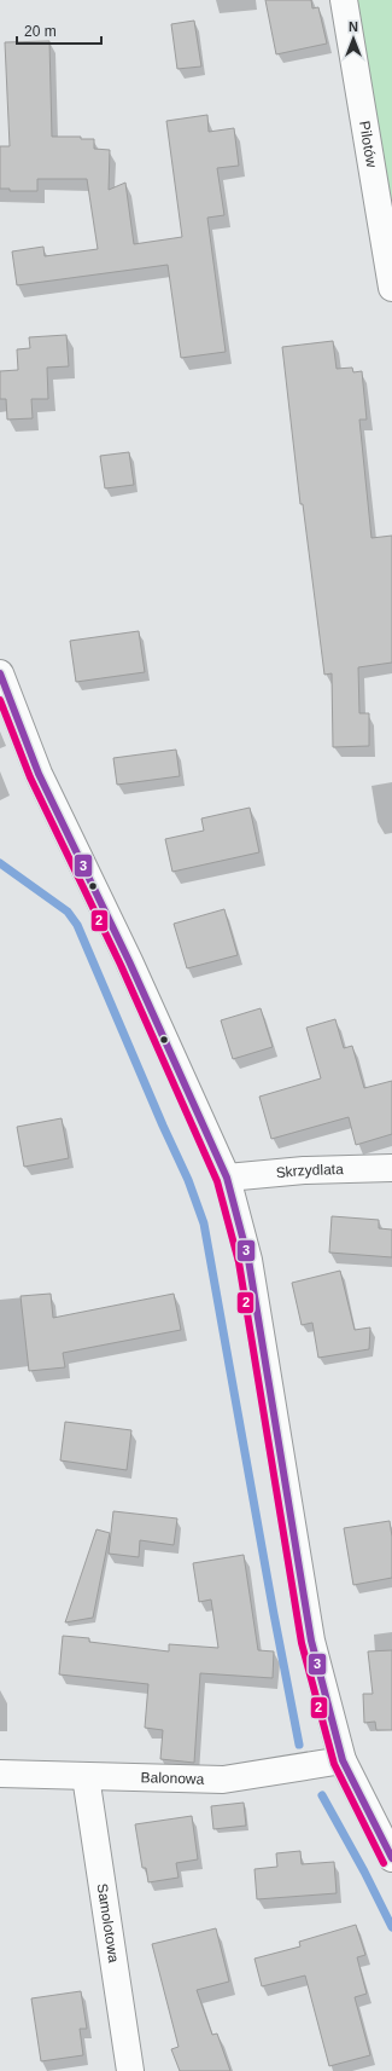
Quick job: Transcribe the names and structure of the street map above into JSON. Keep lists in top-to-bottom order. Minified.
{"streets":{"street":["Pilotów","Skrzydlata","Balonowa","Samolotowa"]},"crossings":[["Balonowa","Samolotowa"]],"lines":["transit line 3","transit line 2"],"scale_bar":"20 m","north":"top"}
